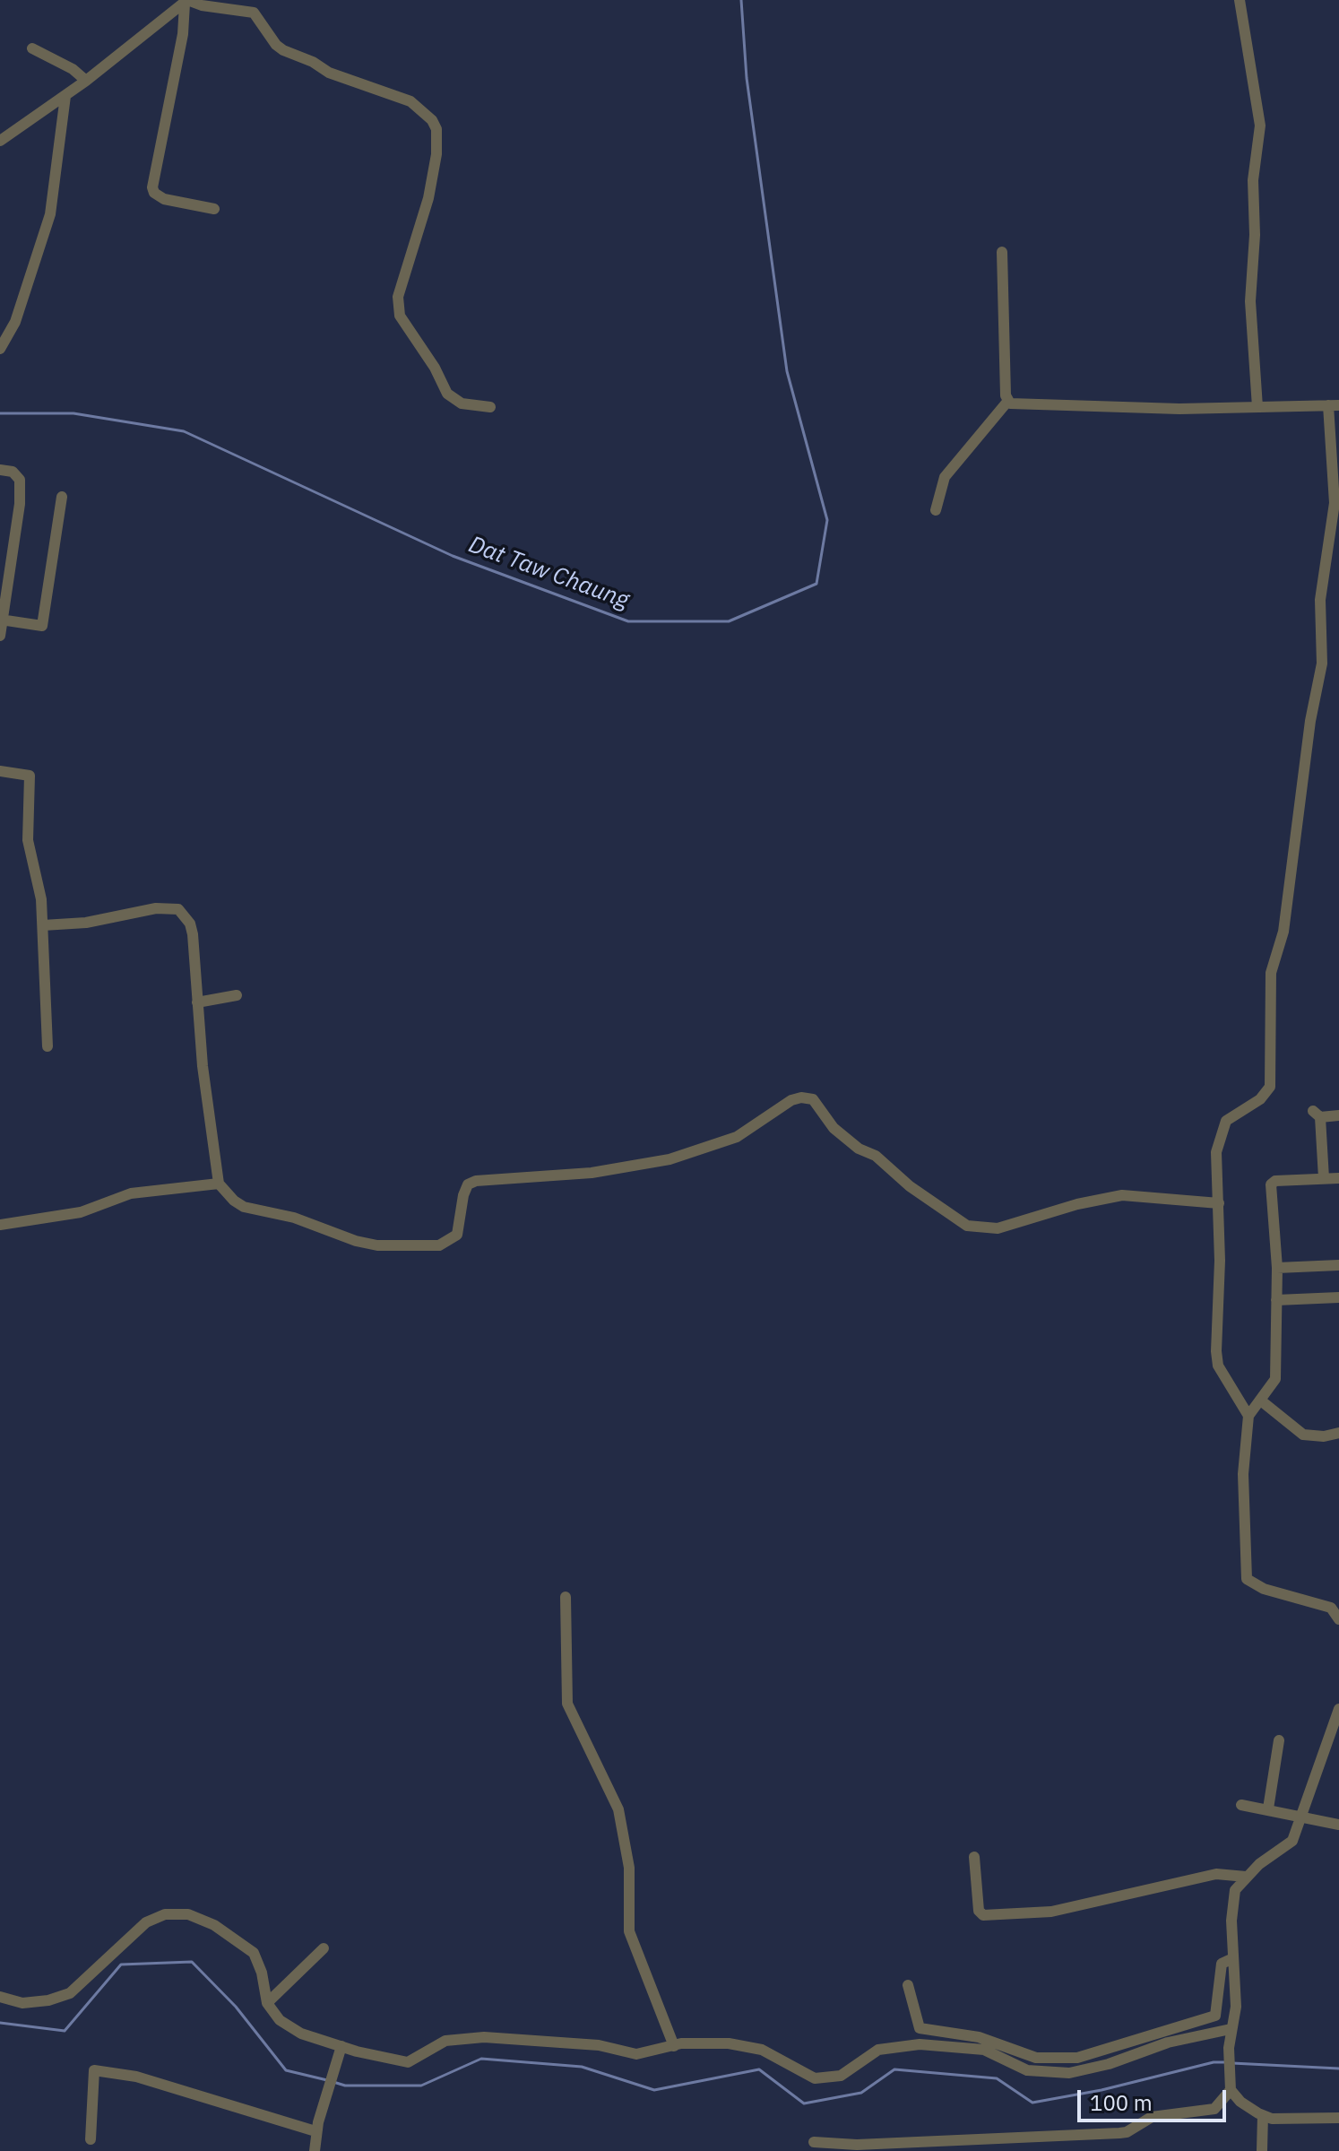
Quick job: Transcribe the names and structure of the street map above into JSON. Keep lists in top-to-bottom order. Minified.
{"water":["Dat Taw Chaung"],"scale_bar":"100 m"}
